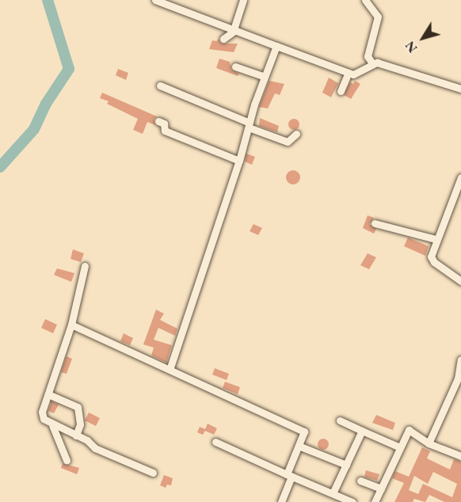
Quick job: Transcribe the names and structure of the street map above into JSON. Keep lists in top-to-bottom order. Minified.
{"north":"bottom left"}
